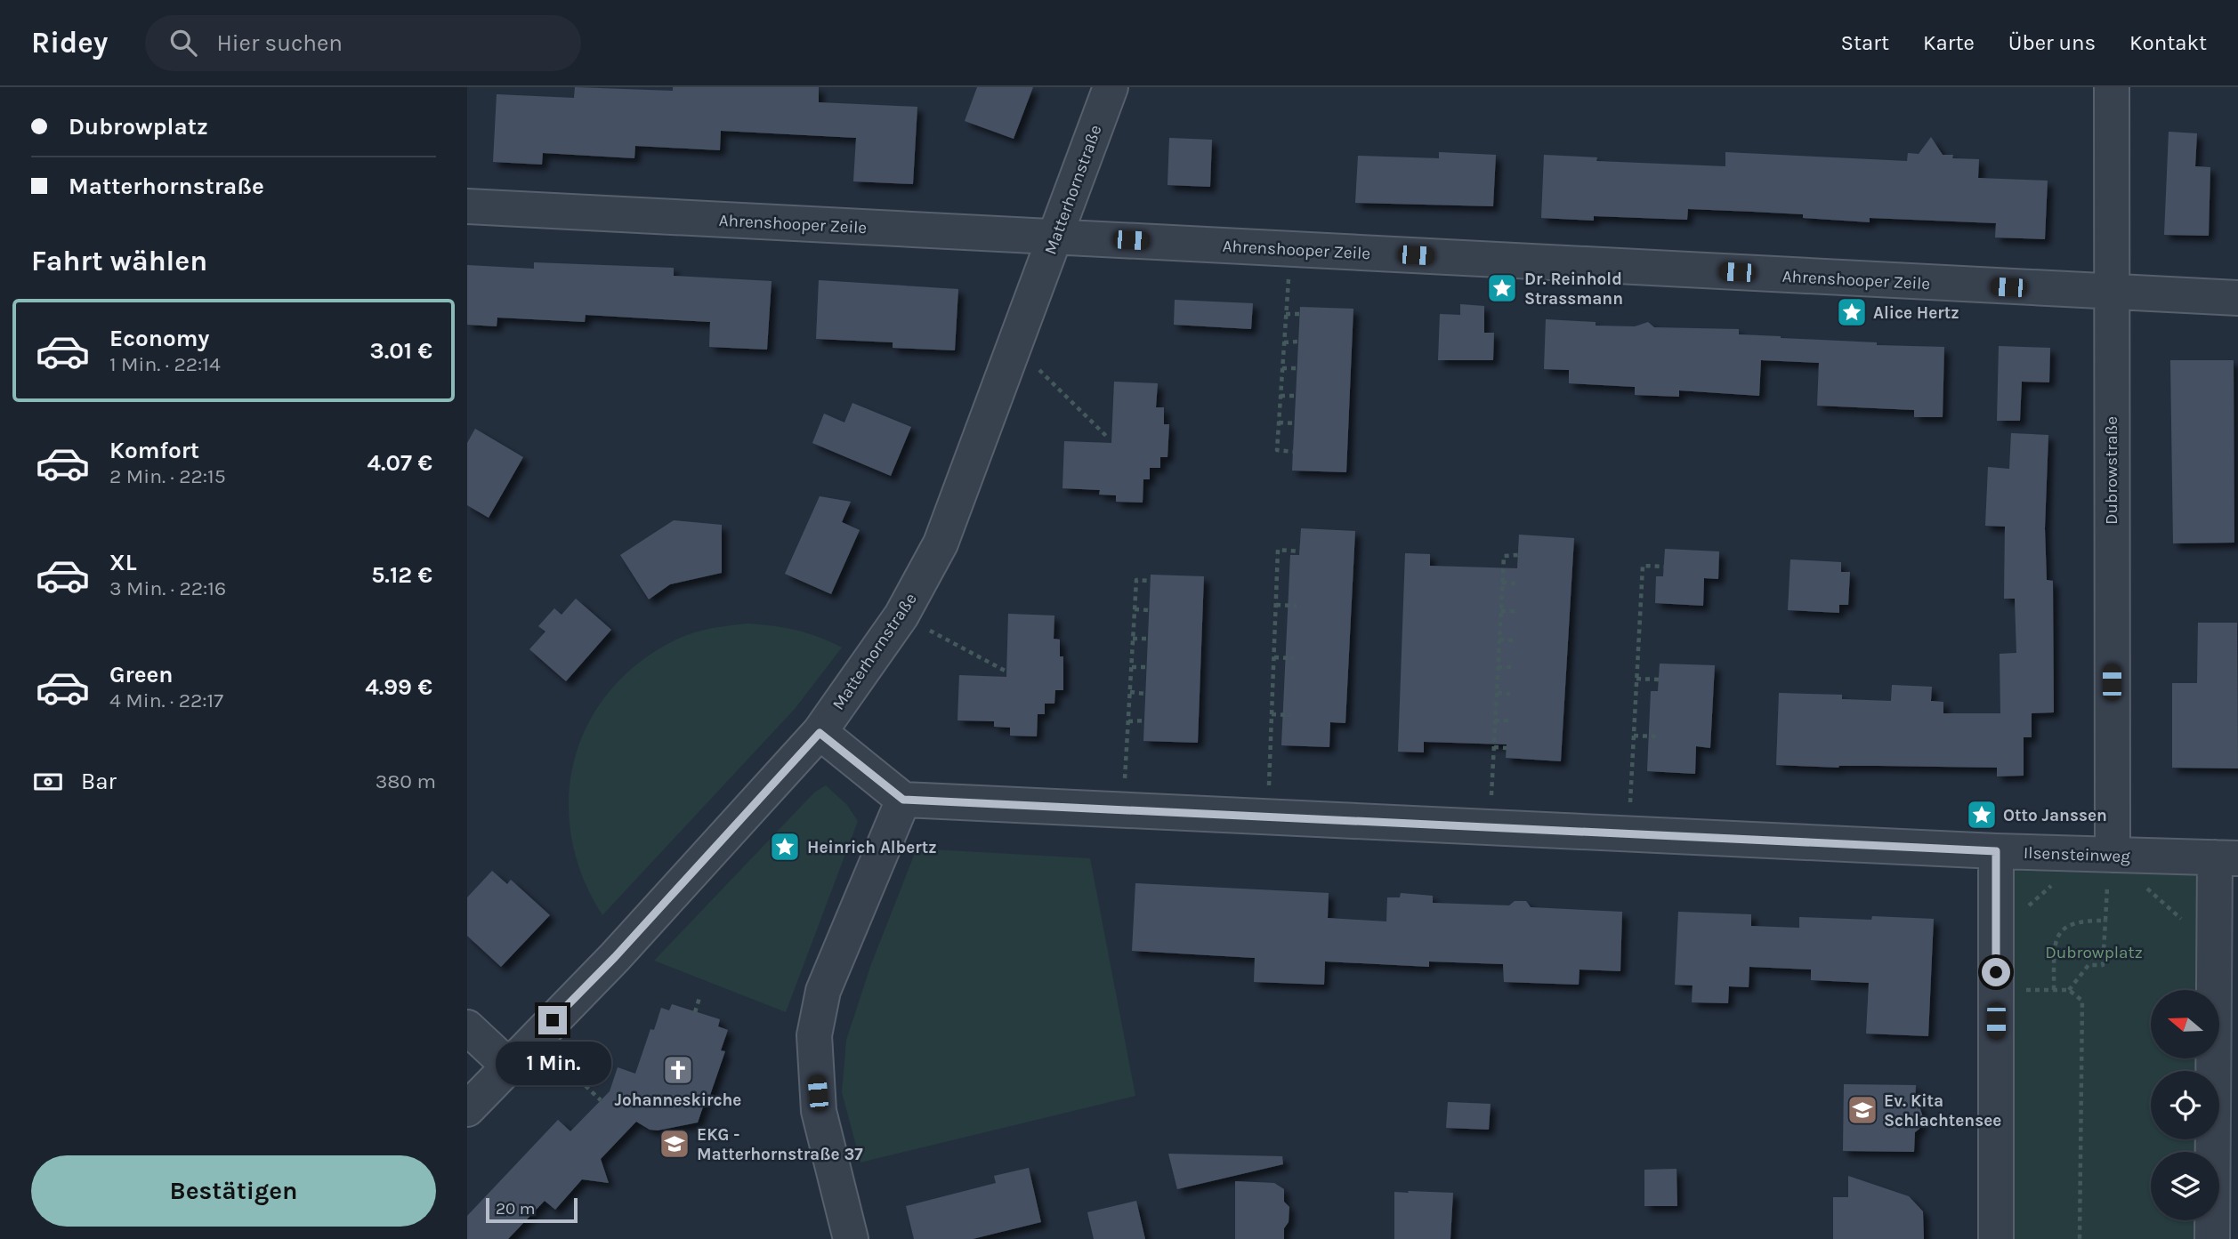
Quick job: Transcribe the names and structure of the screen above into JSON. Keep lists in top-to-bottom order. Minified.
{"streets":{"street":["Matterhornstraße","Ahrenshooper Zeile","Dubrowstraße","Ilsensteinweg"]},"crossings":[["Matterhornstraße","Ahrenshooper Zeile"],["Ahrenshooper Zeile","Dubrowstraße"],["Dubrowstraße","Ilsensteinweg"]],"parks":["Dubrowplatz"],"places":{"place":["Dr. Reinhold Strassmann","Alice Hertz","Otto Janssen","Heinrich Albertz"],"church":["Johanneskirche"],"school or university":["Ev. Kita Schlachtensee","EKG - Matterhornstraße 37"]},"scale_bar":"20 m","north":"left","page":{"header":"Ridey","search":"Hier suchen","nav":["Start","Karte","Über uns","Kontakt"],"banner":["Dubrowplatz","Matterhornstraße"],"heading":"Fahrt wählen","list":[{"name":"Economy","note":"1 Min. · 22:14","value":"3.01 €"},{"name":"Komfort","note":"2 Min. · 22:15","value":"4.07 €"},{"name":"XL","note":"3 Min. · 22:16","value":"5.12 €"},{"name":"Green","note":"4 Min. · 22:17","value":"4.99 €"}],"pay":["Bar","380 m"],"bubble":"1 Min.","buttons":"Bestätigen","scale":"20 m"}}
